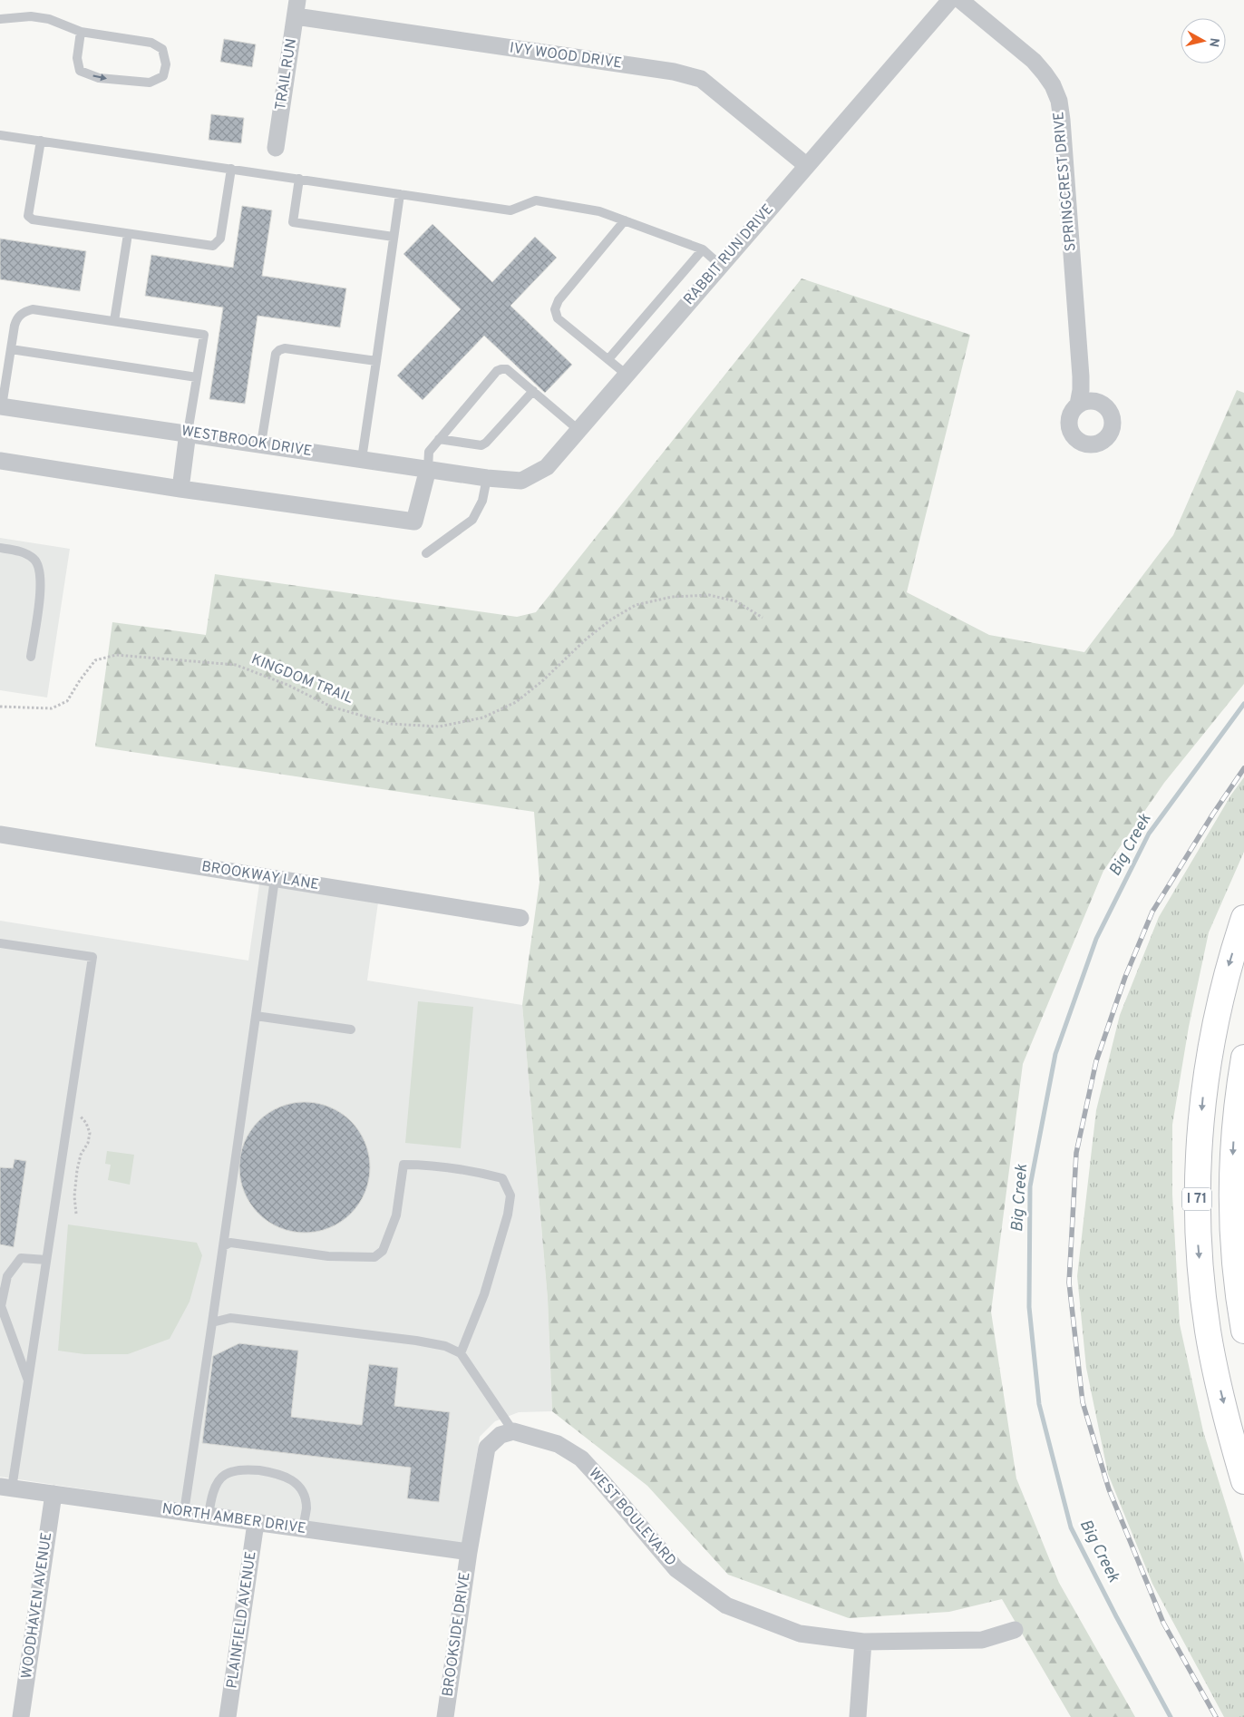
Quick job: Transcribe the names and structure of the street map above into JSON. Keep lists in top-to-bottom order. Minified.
{"streets":{"highway":["I 71"],"street":["IVY WOOD DRIVE","TRAIL RUN","SPRINGCREST DRIVE","RABBIT RUN DRIVE","WESTBROOK DRIVE","BROOKWAY LANE","WEST BOULEVARD","NORTH AMBER DRIVE","WOODHAVEN AVENUE","PLAINFIELD AVENUE","BROOKSIDE DRIVE"],"path":["KINGDOM TRAIL"]},"crossings":[["IVY WOOD DRIVE","TRAIL RUN"],["IVY WOOD DRIVE","RABBIT RUN DRIVE"],["RABBIT RUN DRIVE","WESTBROOK DRIVE"],["NORTH AMBER DRIVE","WOODHAVEN AVENUE"],["NORTH AMBER DRIVE","PLAINFIELD AVENUE"],["NORTH AMBER DRIVE","BROOKSIDE DRIVE"]],"water":["Big Creek"],"north":"right"}
